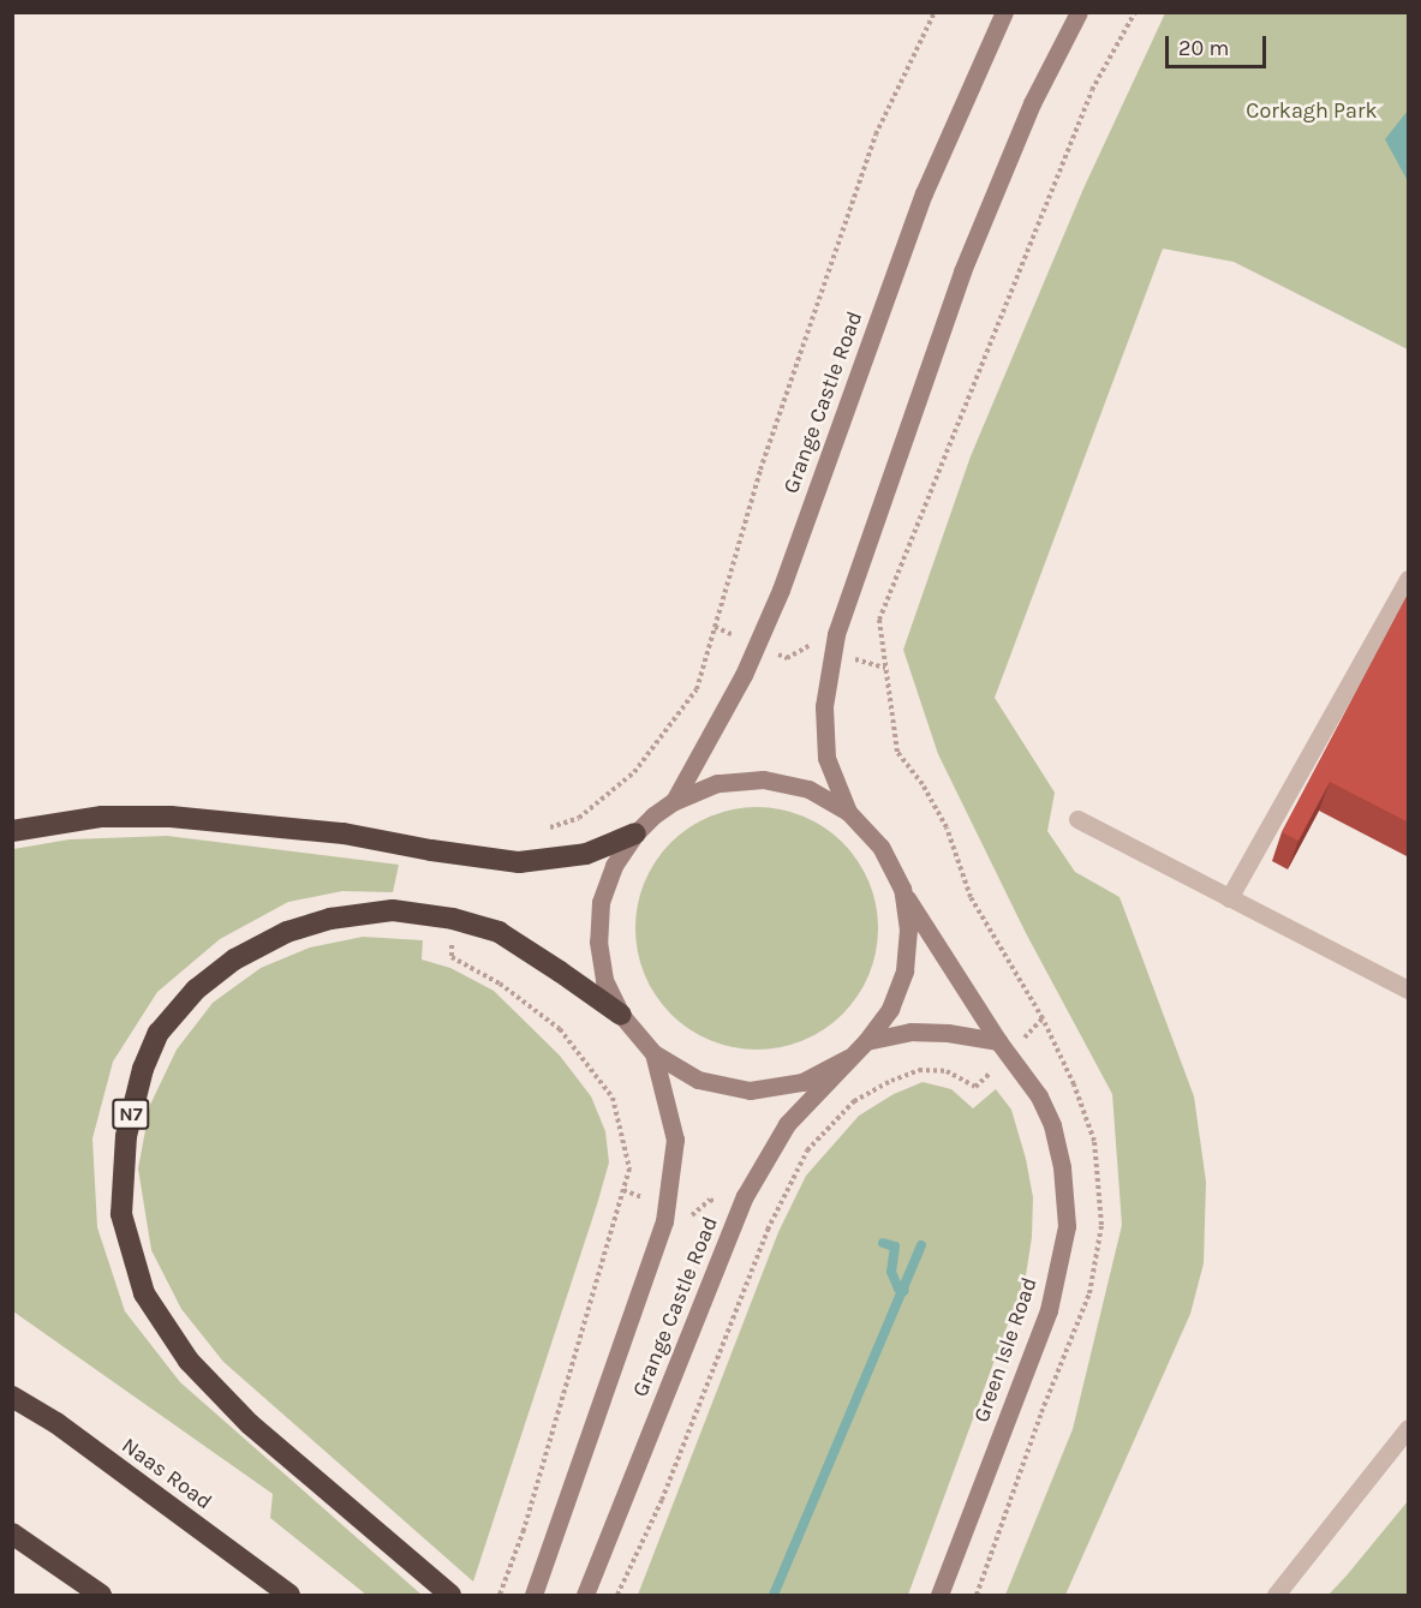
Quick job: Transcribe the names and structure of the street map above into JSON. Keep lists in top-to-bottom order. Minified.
{"streets":{"highway":["N7","Naas Road"],"main road":["Grange Castle Road","Green Isle Road"]},"crossings":[["Grange Castle Road","N7"],["Grange Castle Road","Green Isle Road"]],"parks":["Corkagh Park"],"scale_bar":"20 m"}
